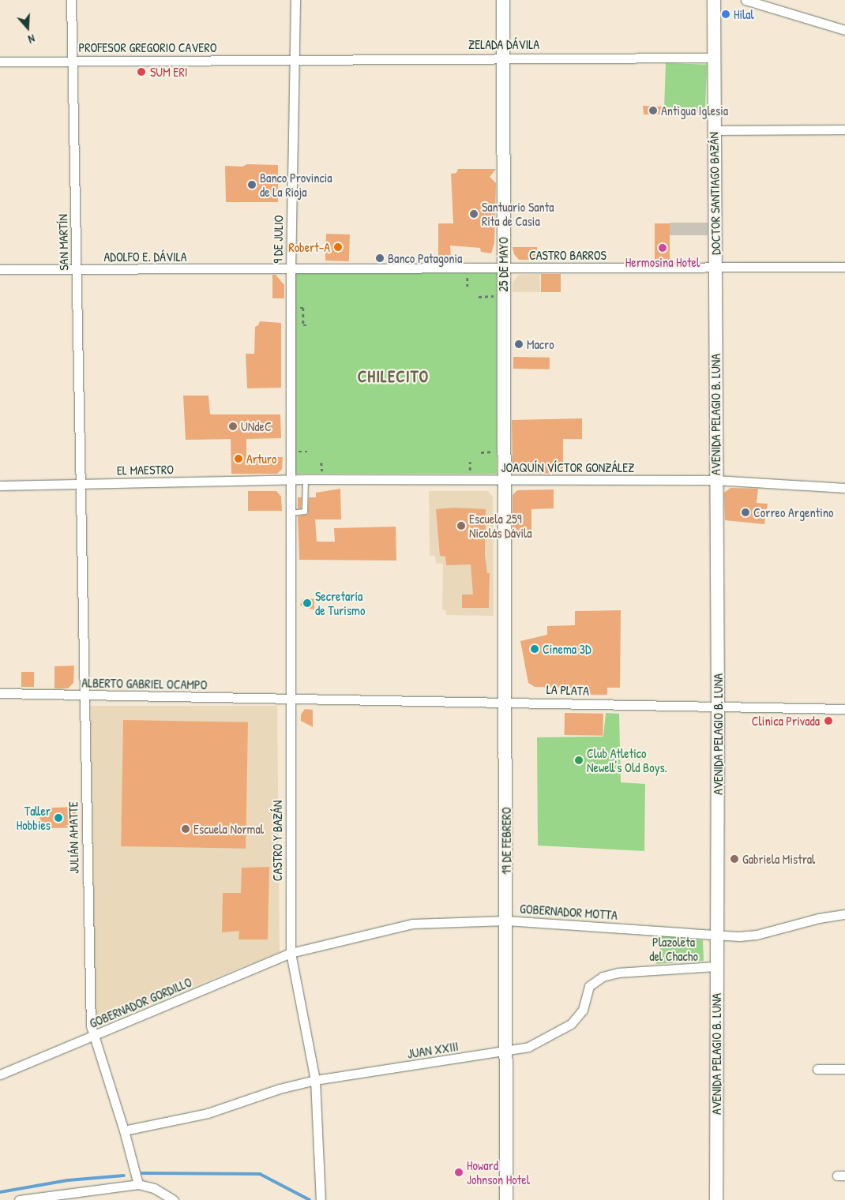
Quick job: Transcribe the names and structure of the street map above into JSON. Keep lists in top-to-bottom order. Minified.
{"streets":{"main road":["DOCTOR SANTIAGO BAZÁN","25 DE MAYO","AVENIDA PELAGIO B. LUNA","19 DE FEBRERO"],"street":["ZELADA DÁVILA","PROFESOR GREGORIO CAVERO","9 DE JULIO","SAN MARTÍN","CASTRO BARROS","ADOLFO E. DÁVILA","JOAQUÍN VÍCTOR GONZÁLEZ","EL MAESTRO","ALBERTO GABRIEL OCAMPO","LA PLATA","JULIÁN AMATTE","CASTRO Y BAZÁN","GOBERNADOR MOTTA","GOBERNADOR GORDILLO","JUAN XXIII"]},"crossings":[["ZELADA DÁVILA","PROFESOR GREGORIO CAVERO"],["ZELADA DÁVILA","DOCTOR SANTIAGO BAZÁN"],["ZELADA DÁVILA","9 DE JULIO"],["ZELADA DÁVILA","25 DE MAYO"],["PROFESOR GREGORIO CAVERO","9 DE JULIO"],["PROFESOR GREGORIO CAVERO","SAN MARTÍN"],["DOCTOR SANTIAGO BAZÁN","CASTRO BARROS"],["DOCTOR SANTIAGO BAZÁN","AVENIDA PELAGIO B. LUNA"],["9 DE JULIO","CASTRO BARROS"],["9 DE JULIO","ADOLFO E. DÁVILA"],["9 DE JULIO","JOAQUÍN VÍCTOR GONZÁLEZ"],["9 DE JULIO","EL MAESTRO"],["9 DE JULIO","CASTRO Y BAZÁN"],["SAN MARTÍN","ADOLFO E. DÁVILA"],["SAN MARTÍN","EL MAESTRO"],["SAN MARTÍN","JULIÁN AMATTE"],["CASTRO BARROS","ADOLFO E. DÁVILA"],["CASTRO BARROS","25 DE MAYO"],["CASTRO BARROS","AVENIDA PELAGIO B. LUNA"],["25 DE MAYO","JOAQUÍN VÍCTOR GONZÁLEZ"],["25 DE MAYO","19 DE FEBRERO"],["AVENIDA PELAGIO B. LUNA","JOAQUÍN VÍCTOR GONZÁLEZ"],["AVENIDA PELAGIO B. LUNA","LA PLATA"],["AVENIDA PELAGIO B. LUNA","GOBERNADOR MOTTA"],["AVENIDA PELAGIO B. LUNA","JUAN XXIII"],["JOAQUÍN VÍCTOR GONZÁLEZ","EL MAESTRO"],["JOAQUÍN VÍCTOR GONZÁLEZ","CASTRO Y BAZÁN"],["JOAQUÍN VÍCTOR GONZÁLEZ","19 DE FEBRERO"],["EL MAESTRO","JULIÁN AMATTE"],["EL MAESTRO","CASTRO Y BAZÁN"],["ALBERTO GABRIEL OCAMPO","LA PLATA"],["ALBERTO GABRIEL OCAMPO","JULIÁN AMATTE"],["ALBERTO GABRIEL OCAMPO","CASTRO Y BAZÁN"],["LA PLATA","CASTRO Y BAZÁN"],["LA PLATA","19 DE FEBRERO"],["JULIÁN AMATTE","GOBERNADOR GORDILLO"],["JULIÁN AMATTE","JUAN XXIII"],["CASTRO Y BAZÁN","GOBERNADOR MOTTA"],["CASTRO Y BAZÁN","GOBERNADOR GORDILLO"],["CASTRO Y BAZÁN","JUAN XXIII"],["19 DE FEBRERO","GOBERNADOR MOTTA"],["19 DE FEBRERO","JUAN XXIII"],["GOBERNADOR MOTTA","GOBERNADOR GORDILLO"]],"districts":["CHILECITO"],"parks":["Plazoleta del Chacho"],"places":["Hilal","SUM ERI","Antigua Iglesia","Banco Provincia de La Rioja","Santuario Santa Rita de Casia","Robert-A","Hermosina Hotel","Banco Patagonia","Macro","UNdeC","Arturo","Correo Argentino","Escuela 259 Nicolás Dávila","Secretaría de Turismo","Cinema 3D","Clinica Privada","Club Atletico Newell's Old Boys.","Taller Hobbies","Escuela Normal","Gabriela Mistral","Howard Johnson Hotel"],"north":"bottom"}
